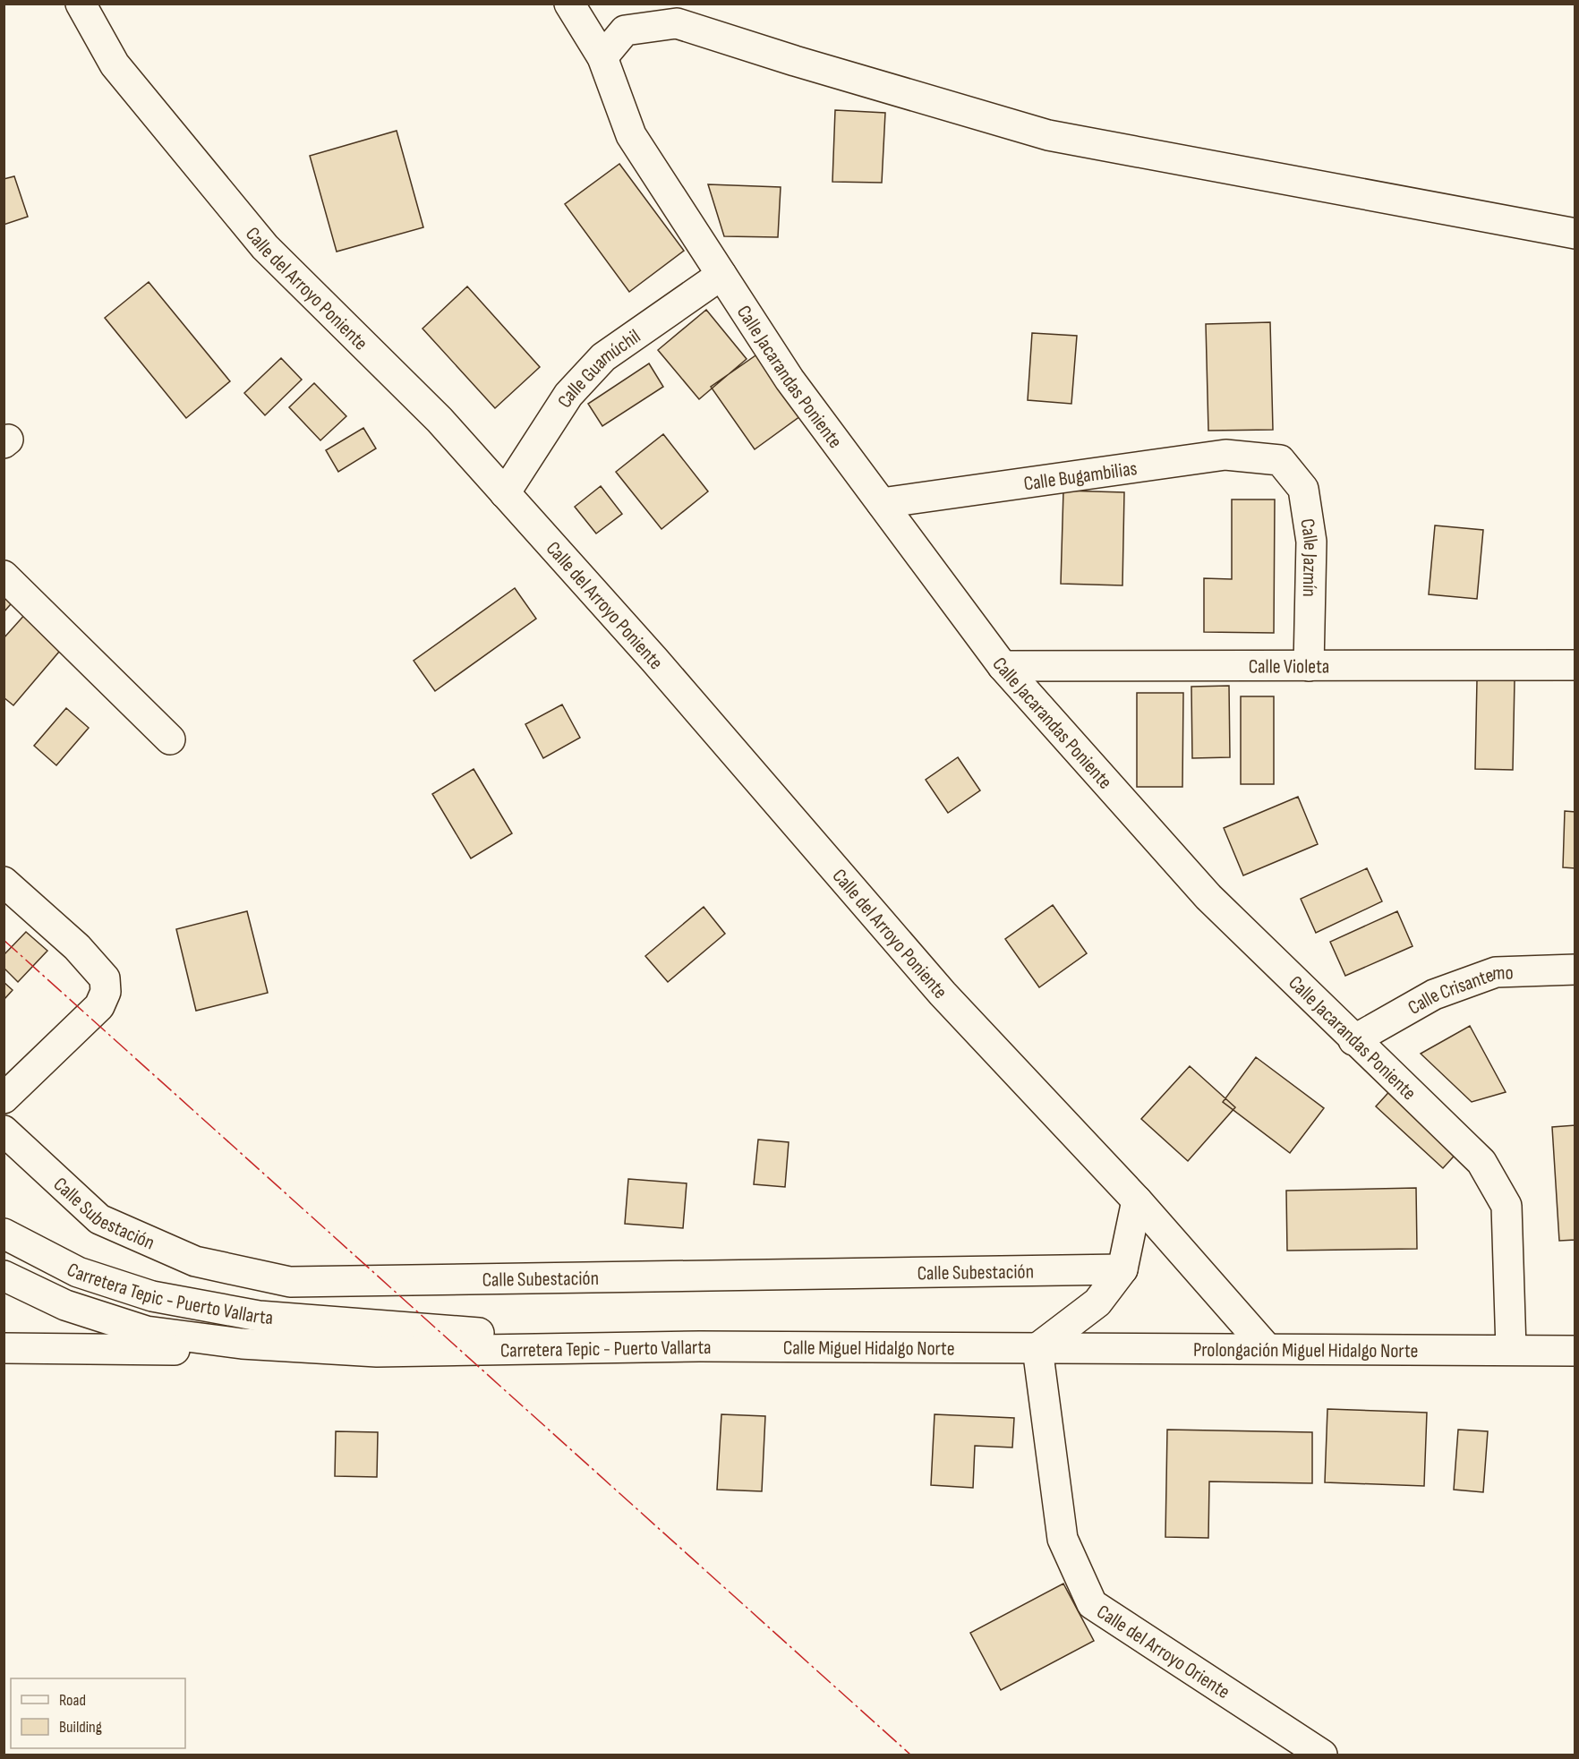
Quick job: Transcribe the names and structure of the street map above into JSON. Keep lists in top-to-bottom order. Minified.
{"streets":{"main road":["Calle del Arroyo Poniente","Calle Guamúchil","Calle Jacarandas Poniente","Calle Bugambilias","Calle Jazmín","Calle Violeta","Calle Crisantemo","Calle Subestación","Carretera Tepic - Puerto Vallarta","Calle Miguel Hidalgo Norte","Prolongación Miguel Hidalgo Norte","Calle del Arroyo Oriente"]},"crossings":[["Calle del Arroyo Poniente","Calle Guamúchil"],["Calle del Arroyo Poniente","Prolongación Miguel Hidalgo Norte"],["Calle Guamúchil","Calle Jacarandas Poniente"],["Calle Jacarandas Poniente","Calle Bugambilias"],["Calle Jacarandas Poniente","Calle Violeta"],["Calle Jacarandas Poniente","Calle Crisantemo"],["Calle Jacarandas Poniente","Prolongación Miguel Hidalgo Norte"],["Calle Bugambilias","Calle Jazmín"],["Calle Jazmín","Calle Violeta"],["Carretera Tepic - Puerto Vallarta","Calle Miguel Hidalgo Norte"],["Calle Miguel Hidalgo Norte","Prolongación Miguel Hidalgo Norte"],["Calle Miguel Hidalgo Norte","Calle del Arroyo Oriente"],["Prolongación Miguel Hidalgo Norte","Calle del Arroyo Oriente"]],"legend":["Road","Building"]}
